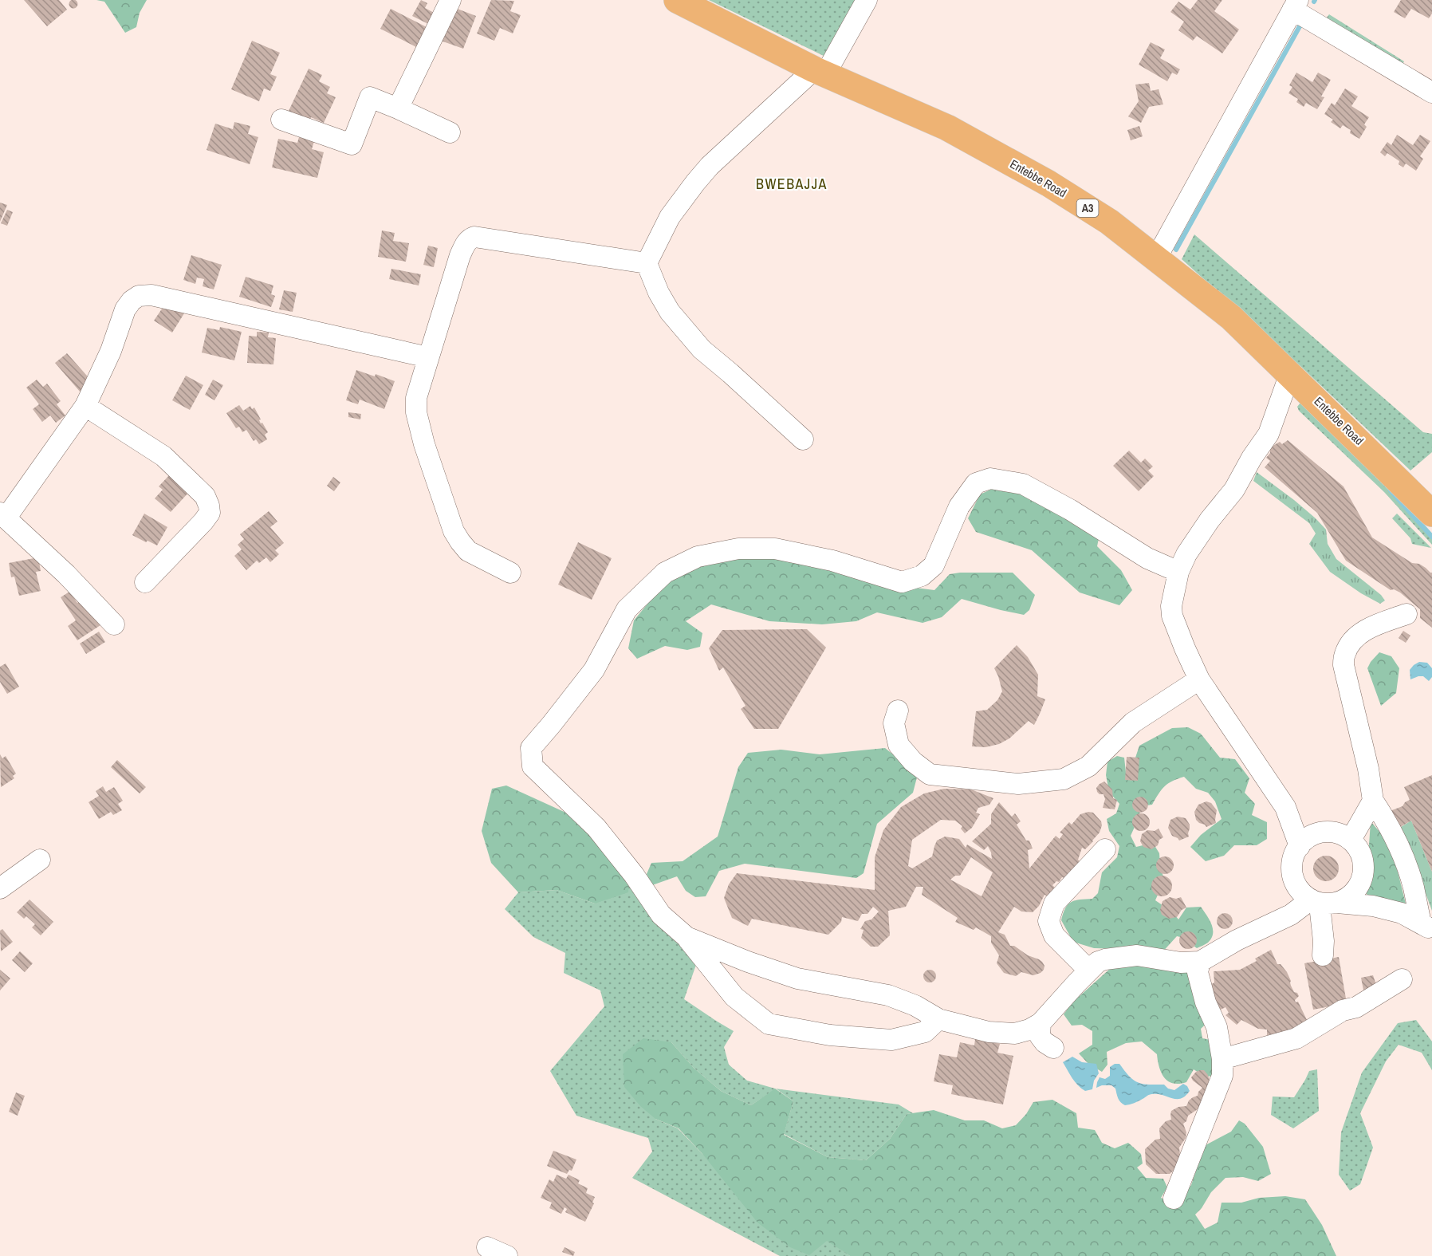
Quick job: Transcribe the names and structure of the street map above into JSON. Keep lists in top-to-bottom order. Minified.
{"streets":{"main road":["Entebbe Road","A3"]},"districts":["BWEBAJJA"]}
